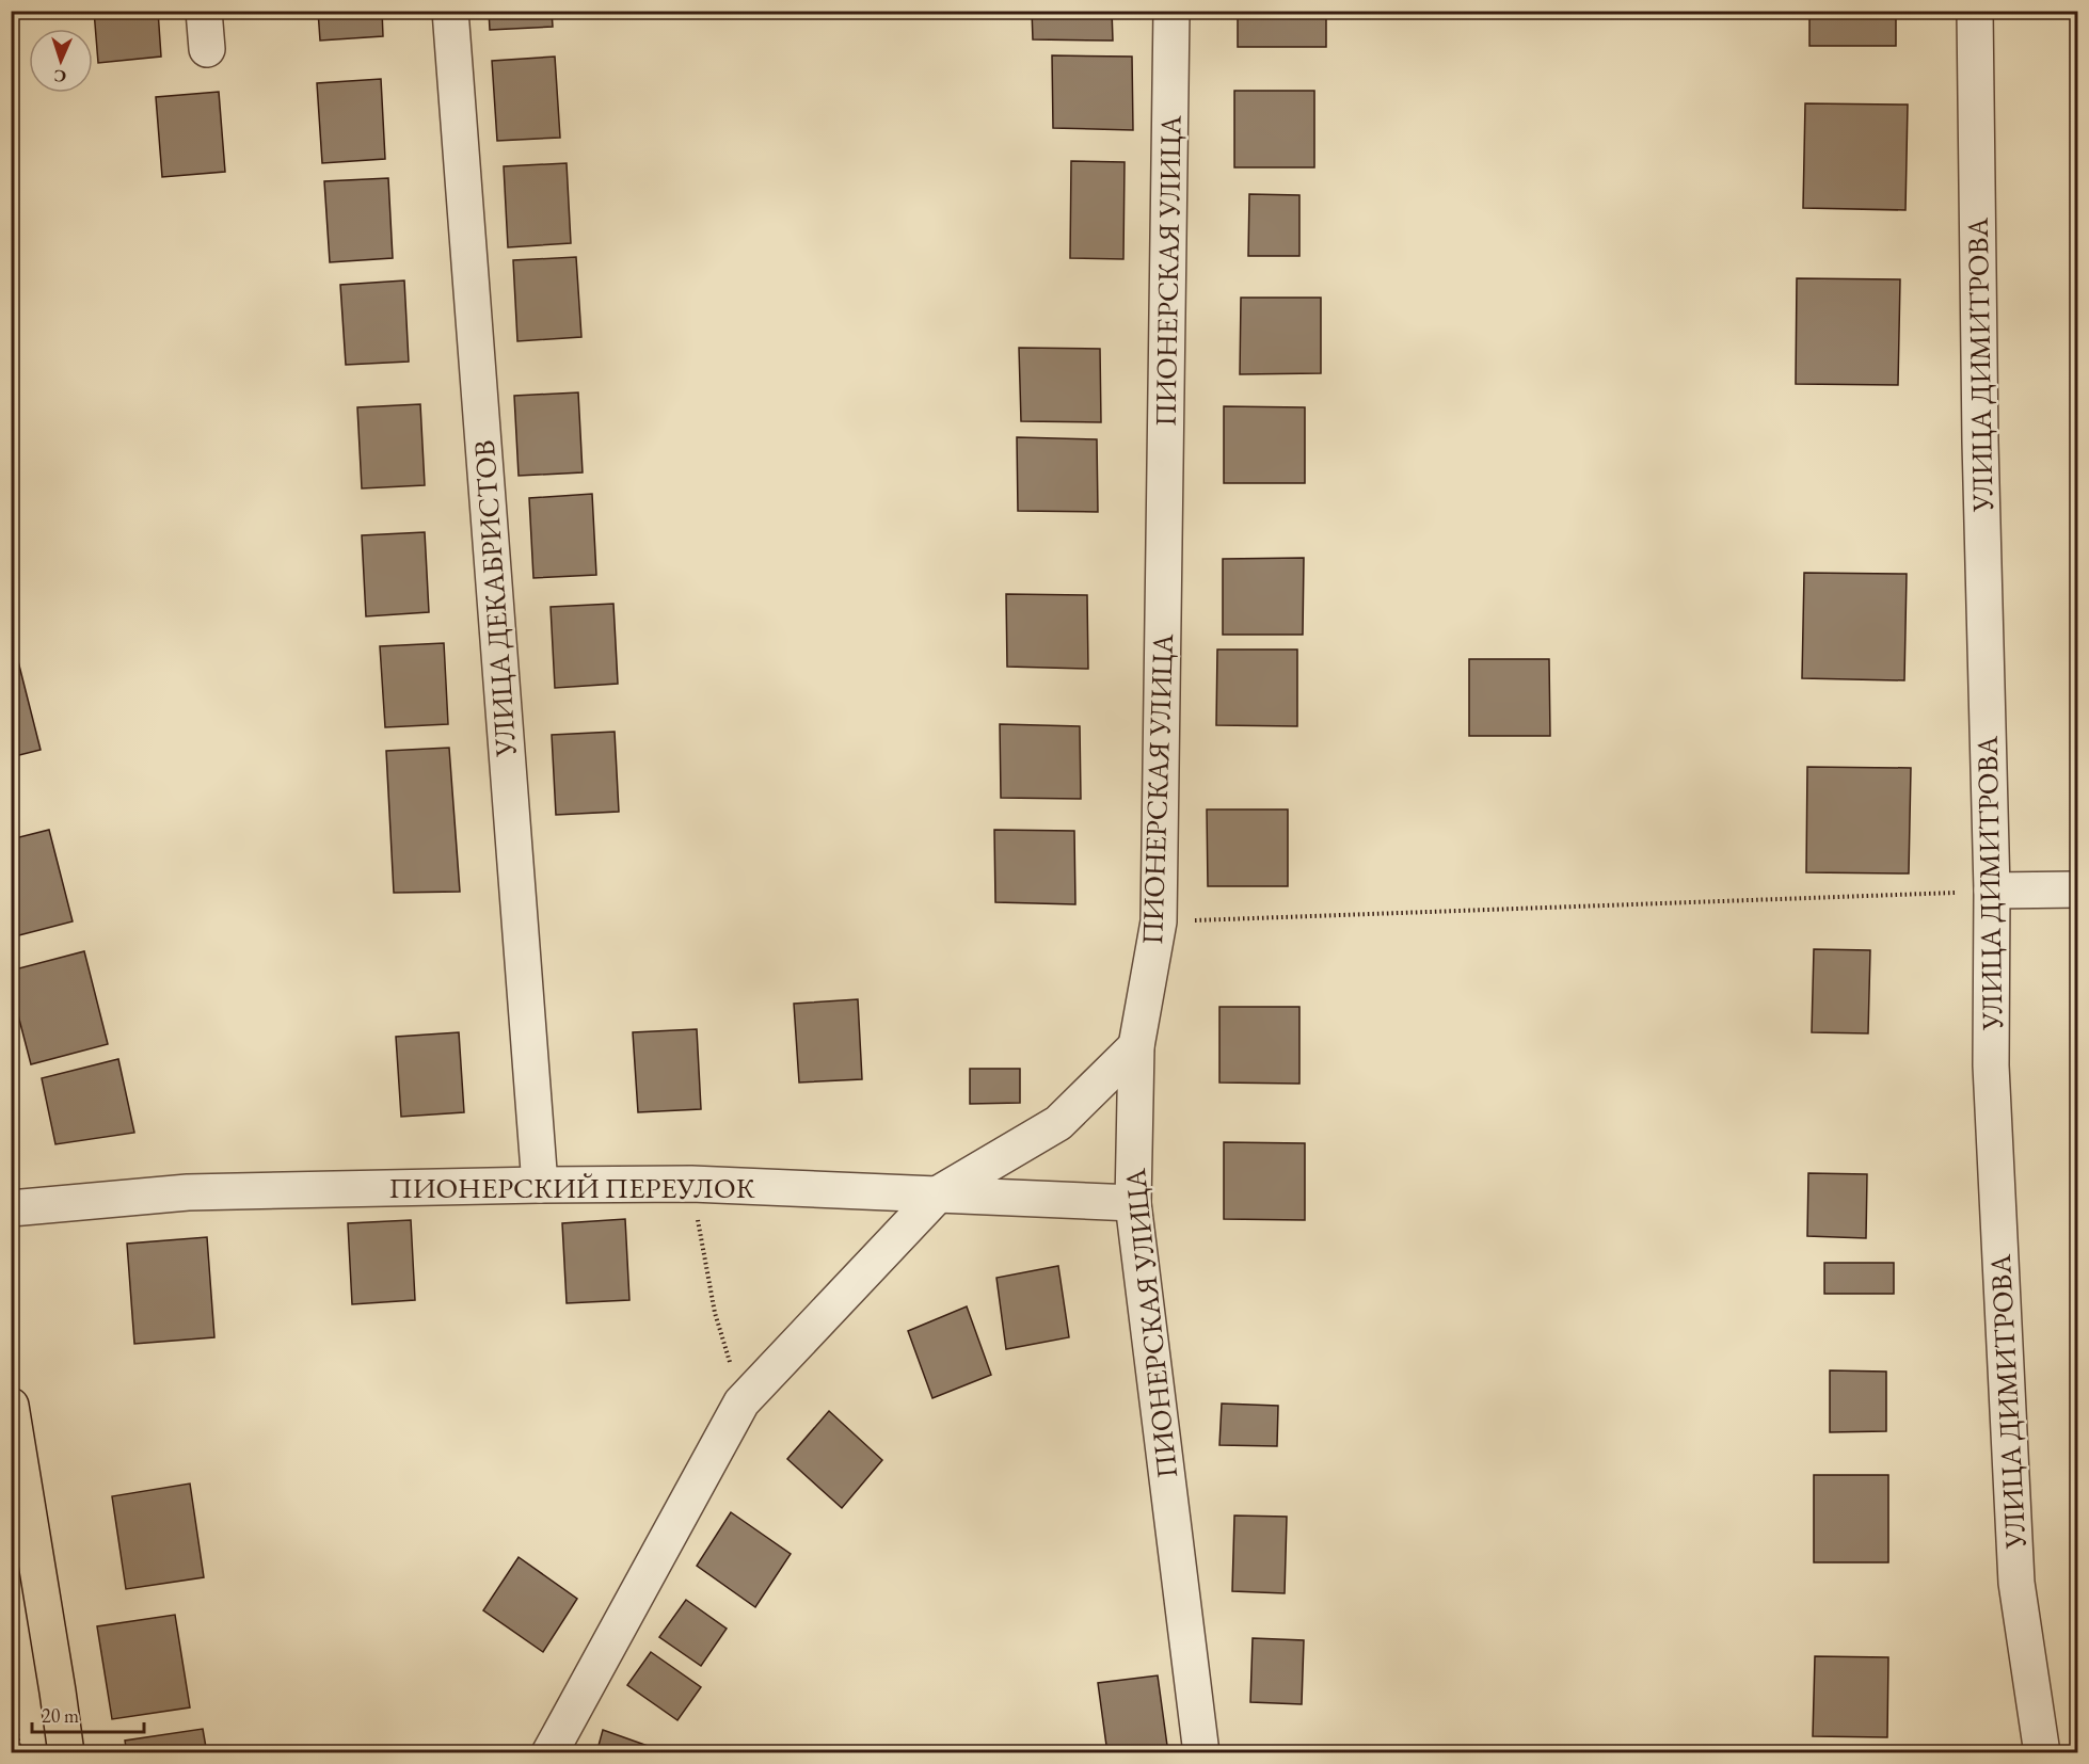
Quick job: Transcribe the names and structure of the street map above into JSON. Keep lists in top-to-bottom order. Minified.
{"streets":{"street":["ПИОНЕРСКАЯ УЛИЦА","УЛИЦА ДИМИТРОВА","УЛИЦА ДЕКАБРИСТОВ","ПИОНЕРСКИЙ ПЕРЕУЛОК"]},"crossings":[["ПИОНЕРСКАЯ УЛИЦА","ПИОНЕРСКИЙ ПЕРЕУЛОК"],["УЛИЦА ДЕКАБРИСТОВ","ПИОНЕРСКИЙ ПЕРЕУЛОК"]],"scale_bar":"20 m","north":"bottom"}
